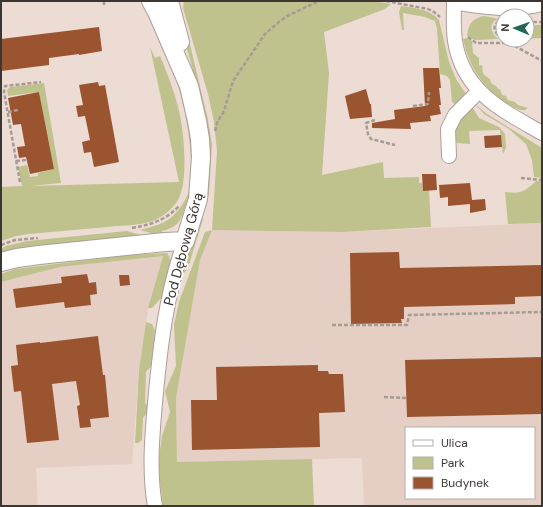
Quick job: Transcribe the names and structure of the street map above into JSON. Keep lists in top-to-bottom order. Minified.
{"streets":{"street":["Pod Dębową Górą"]},"legend":["Ulica","Park","Budynek"],"north":"left"}
